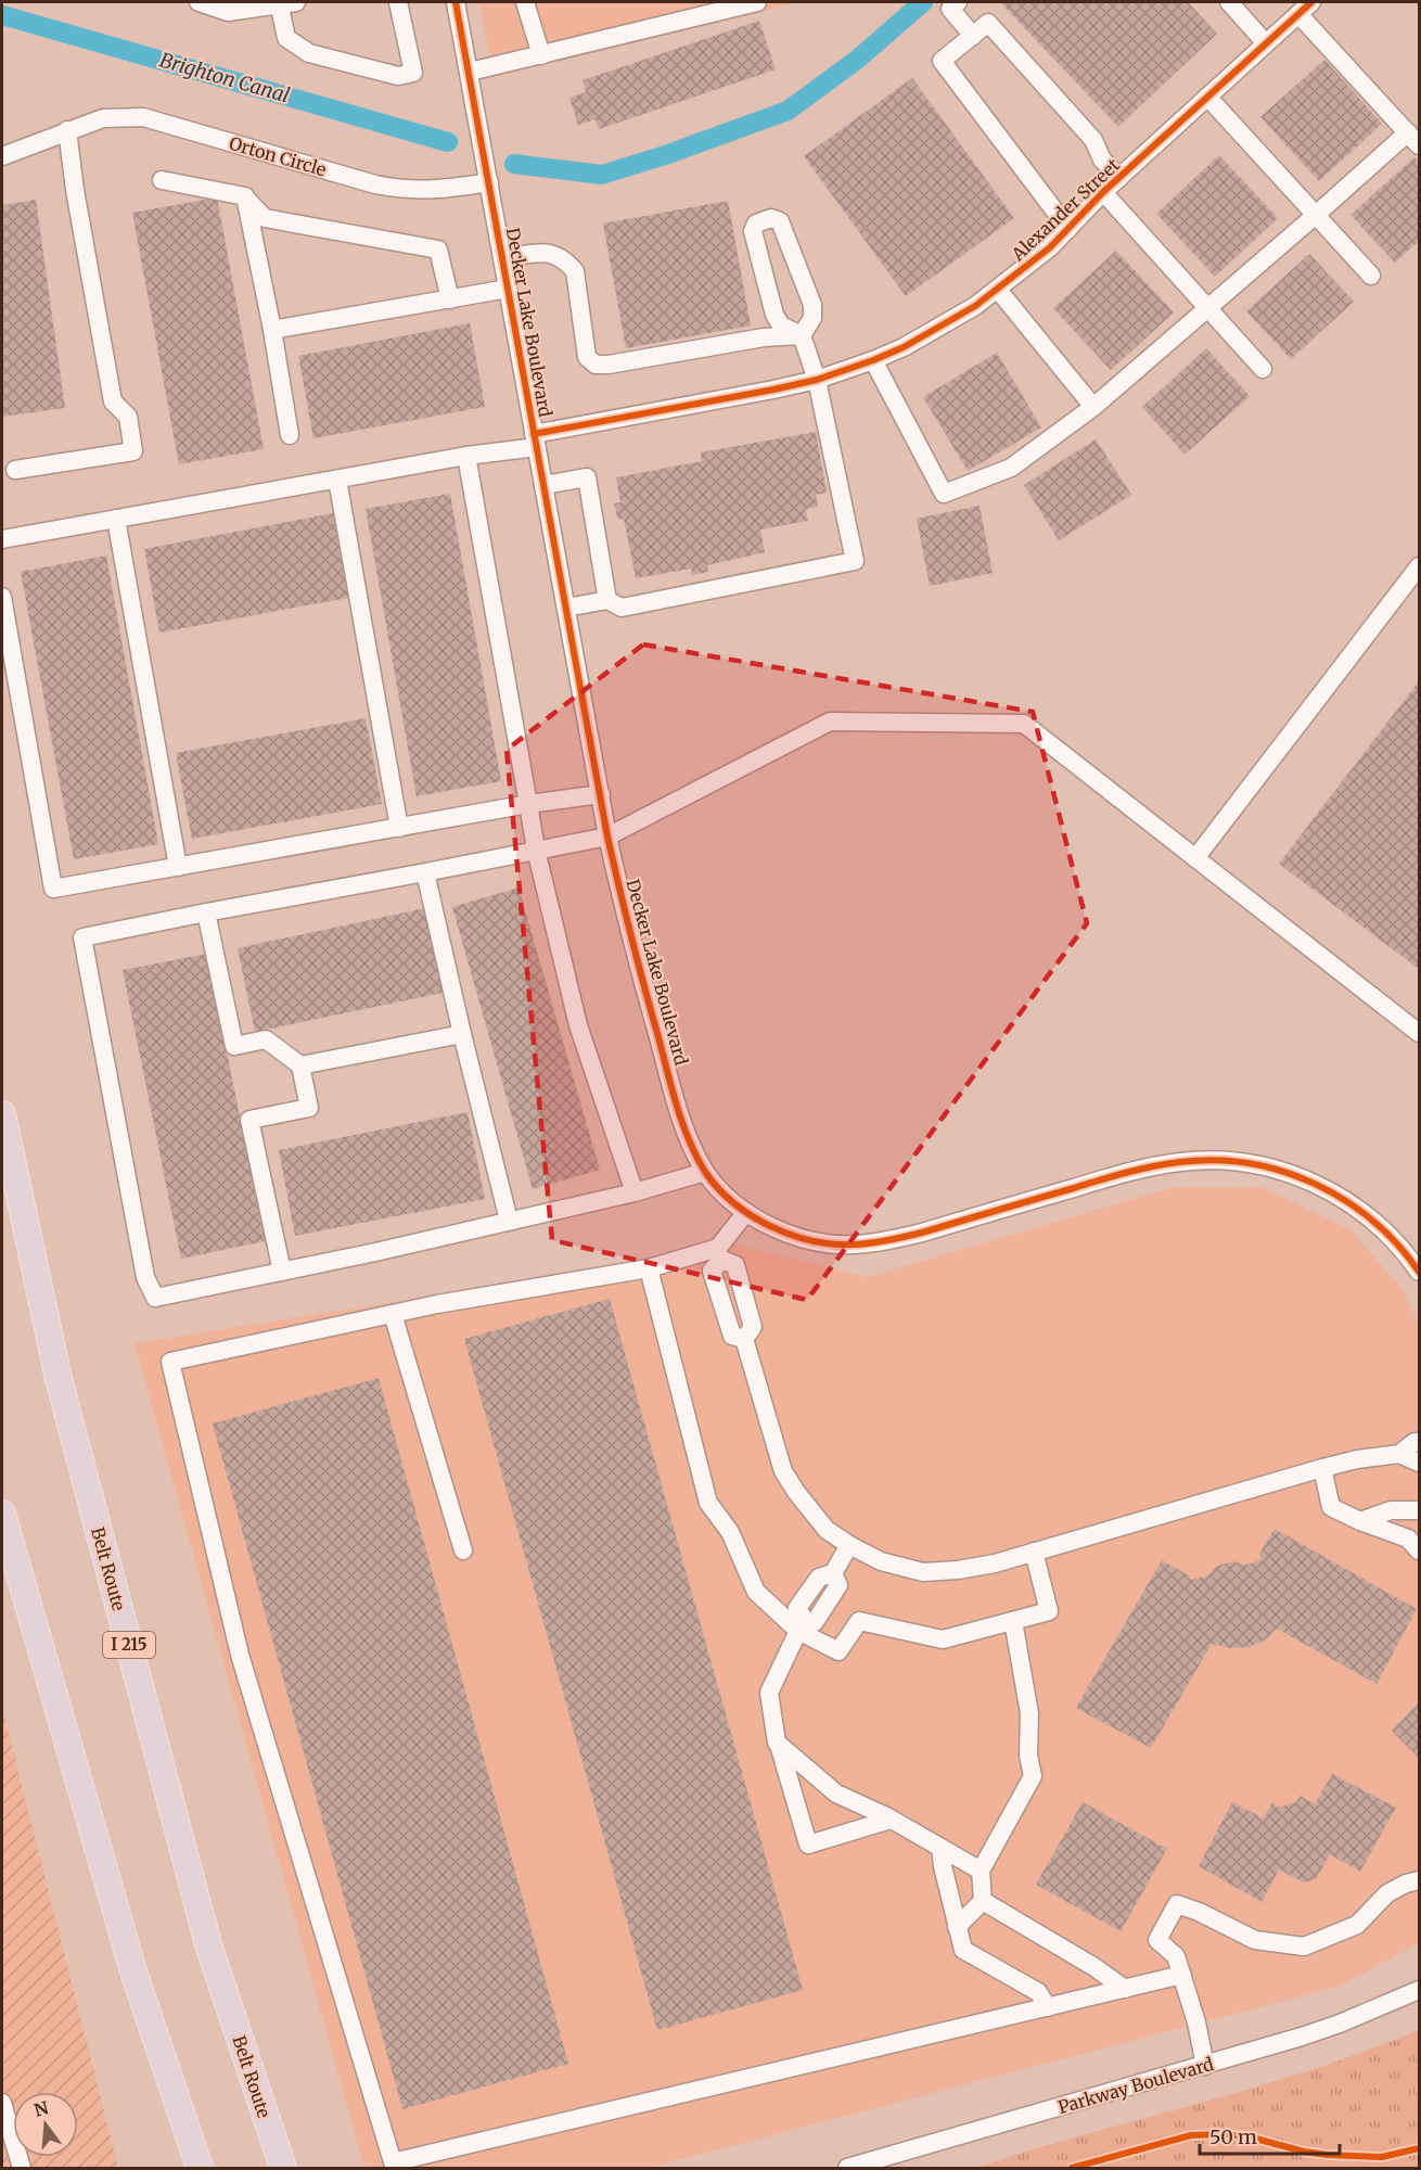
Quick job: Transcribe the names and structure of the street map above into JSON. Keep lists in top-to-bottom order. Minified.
{"streets":{"highway":["Belt Route","I 215"],"street":["Orton Circle","Alexander Street","Decker Lake Boulevard","Parkway Boulevard"]},"crossings":[["Orton Circle","Decker Lake Boulevard"],["Alexander Street","Decker Lake Boulevard"]],"water":["Brighton Canal"],"scale_bar":"50 m","north":"top"}
